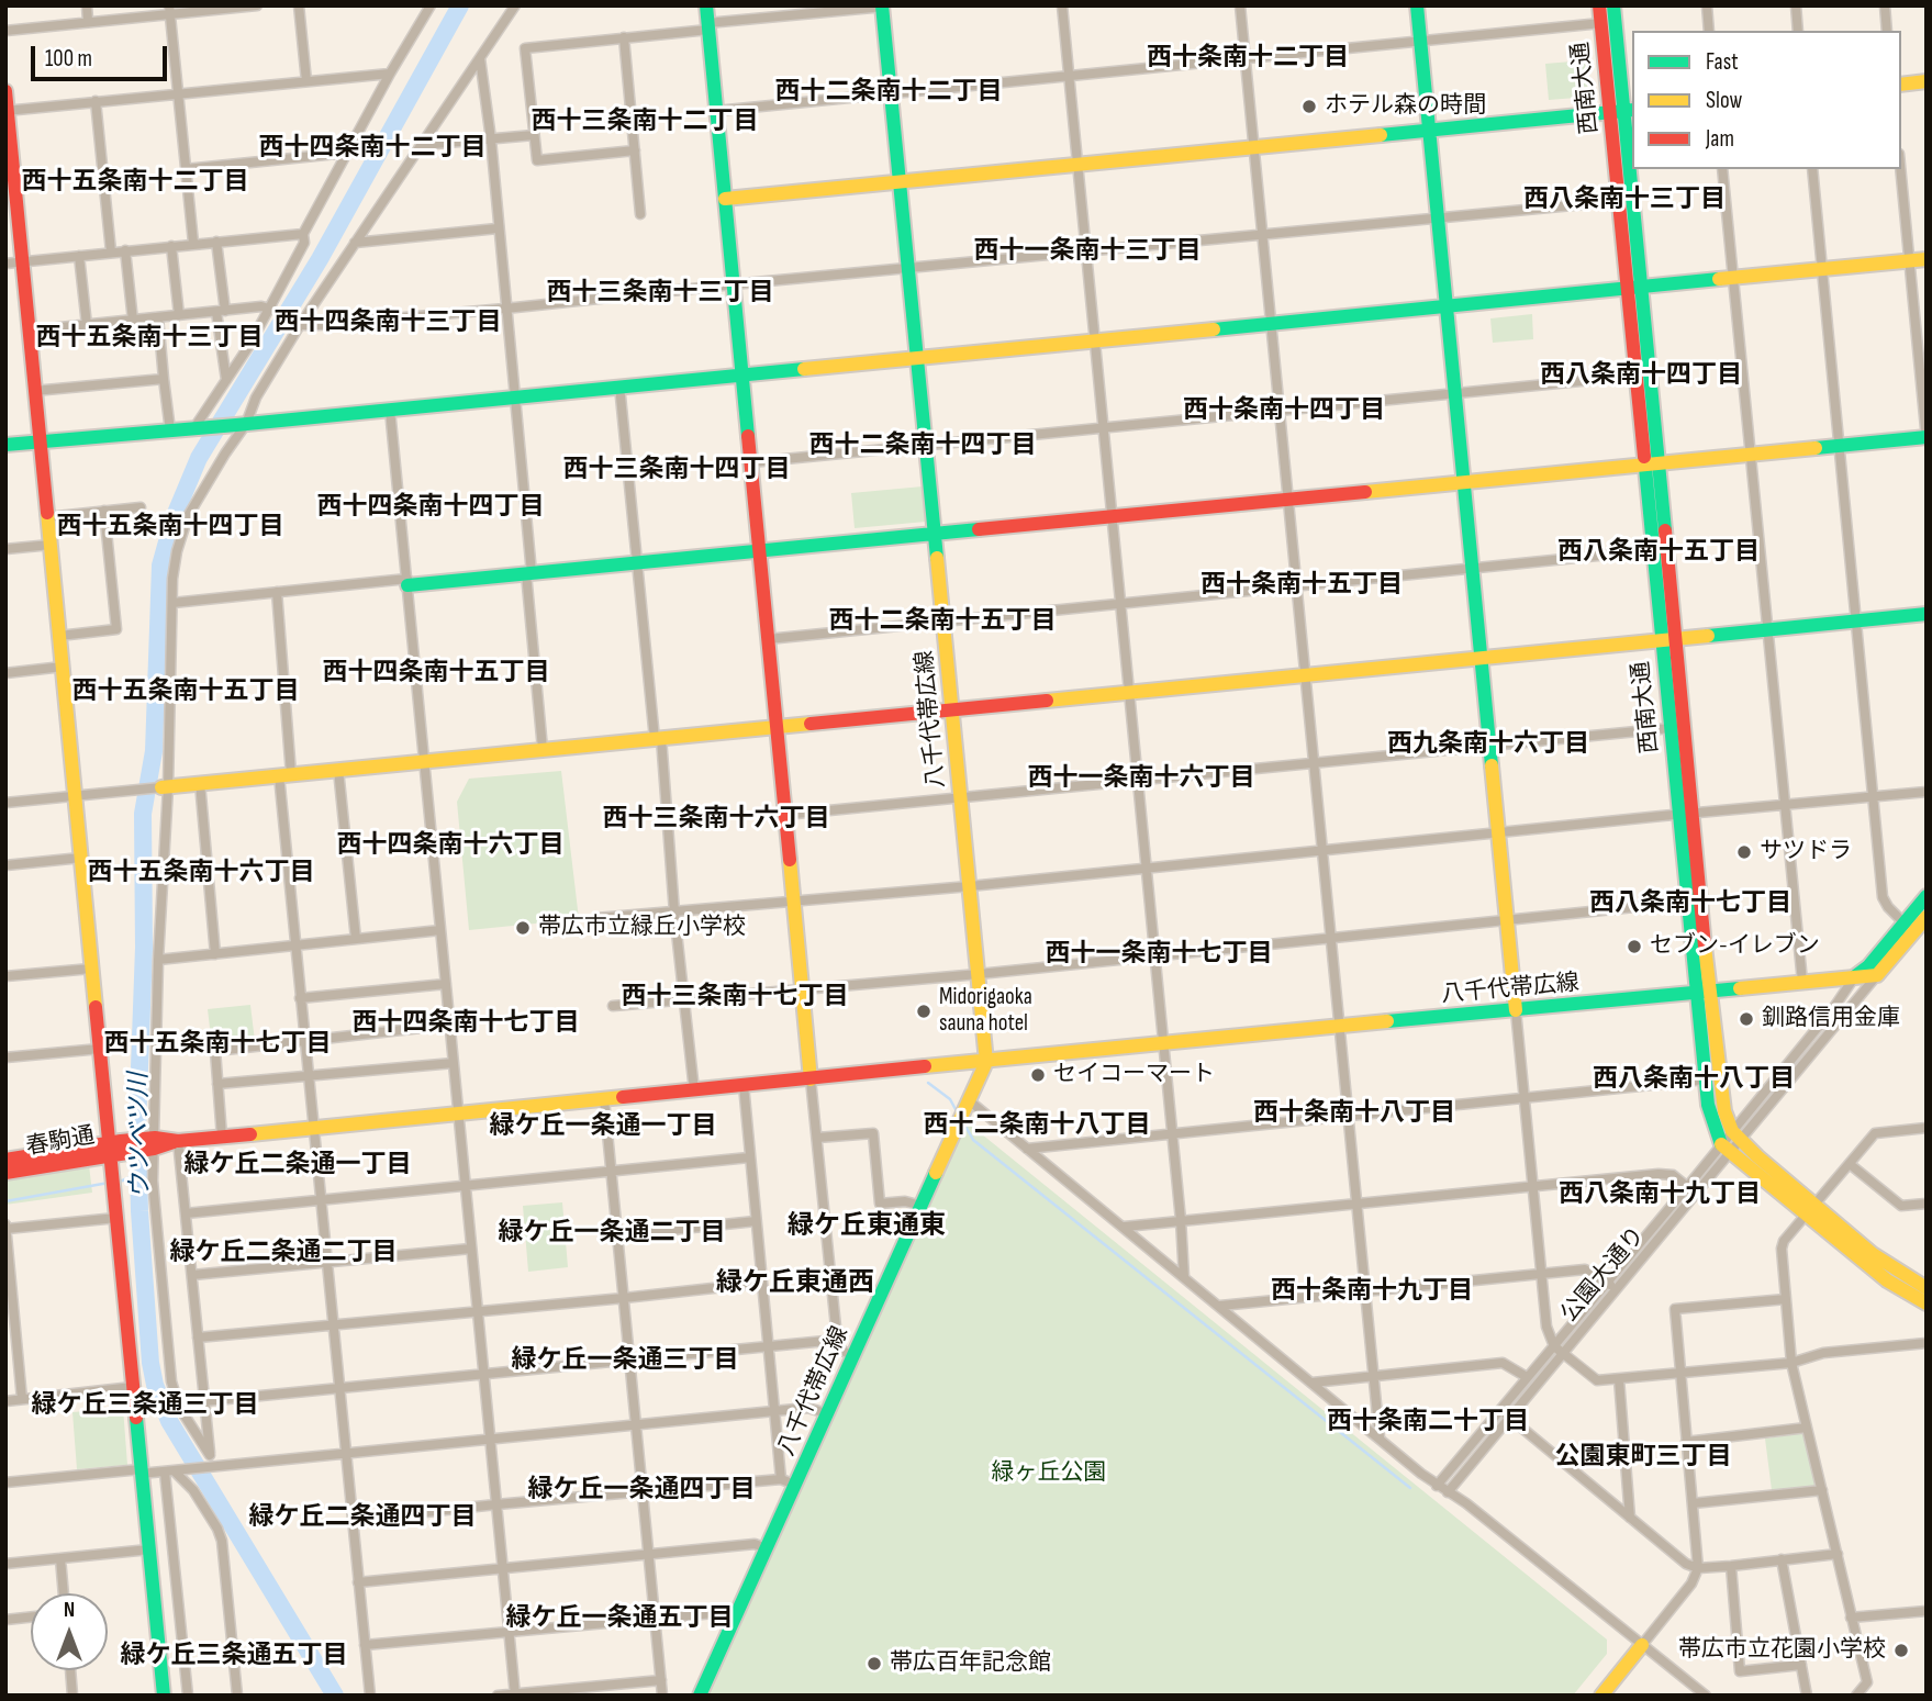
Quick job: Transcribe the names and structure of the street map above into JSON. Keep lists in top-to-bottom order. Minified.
{"streets":{"street":["西南大通","八千代帯広線","春駒通","公園大通り"]},"crossings":[["西南大通","八千代帯広線"],["西南大通","公園大通り"],["八千代帯広線","春駒通"],["八千代帯広線","公園大通り"]],"districts":["西十条南十二丁目","西十二条南十二丁目","西十三条南十二丁目","西十四条南十二丁目","西十五条南十二丁目","西八条南十三丁目","西十一条南十三丁目","西十三条南十三丁目","西十四条南十三丁目","西十五条南十三丁目","西八条南十四丁目","西十条南十四丁目","西十二条南十四丁目","西十三条南十四丁目","西十四条南十四丁目","西十五条南十四丁目","西八条南十五丁目","西十条南十五丁目","西十二条南十五丁目","西十四条南十五丁目","西十五条南十五丁目","西九条南十六丁目","西十一条南十六丁目","西十三条南十六丁目","西十四条南十六丁目","西十五条南十六丁目","西八条南十七丁目","西十一条南十七丁目","西十三条南十七丁目","西十四条南十七丁目","西十五条南十七丁目","西八条南十八丁目","西十条南十八丁目","西十二条南十八丁目","緑ケ丘一条通一丁目","緑ケ丘二条通一丁目","西八条南十九丁目","緑ケ丘東通東","緑ケ丘一条通二丁目","緑ケ丘二条通二丁目","緑ケ丘東通西","西十条南十九丁目","緑ケ丘一条通三丁目","緑ケ丘三条通三丁目","西十条南二十丁目","公園東町三丁目","緑ケ丘一条通四丁目","緑ケ丘二条通四丁目","緑ケ丘一条通五丁目","緑ケ丘三条通五丁目"],"water":["ウツベツ川"],"parks":["緑ヶ丘公園"],"places":["ホテル森の時間","サツドラ","帯広市立緑丘小学校","セブン-イレブン","Midorigaoka sauna hotel","釧路信用金庫","セイコーマート","帯広市立花園小学校","帯広百年記念館"],"legend":["Fast","Slow","Jam"],"scale_bar":"100 m","north":"top"}
